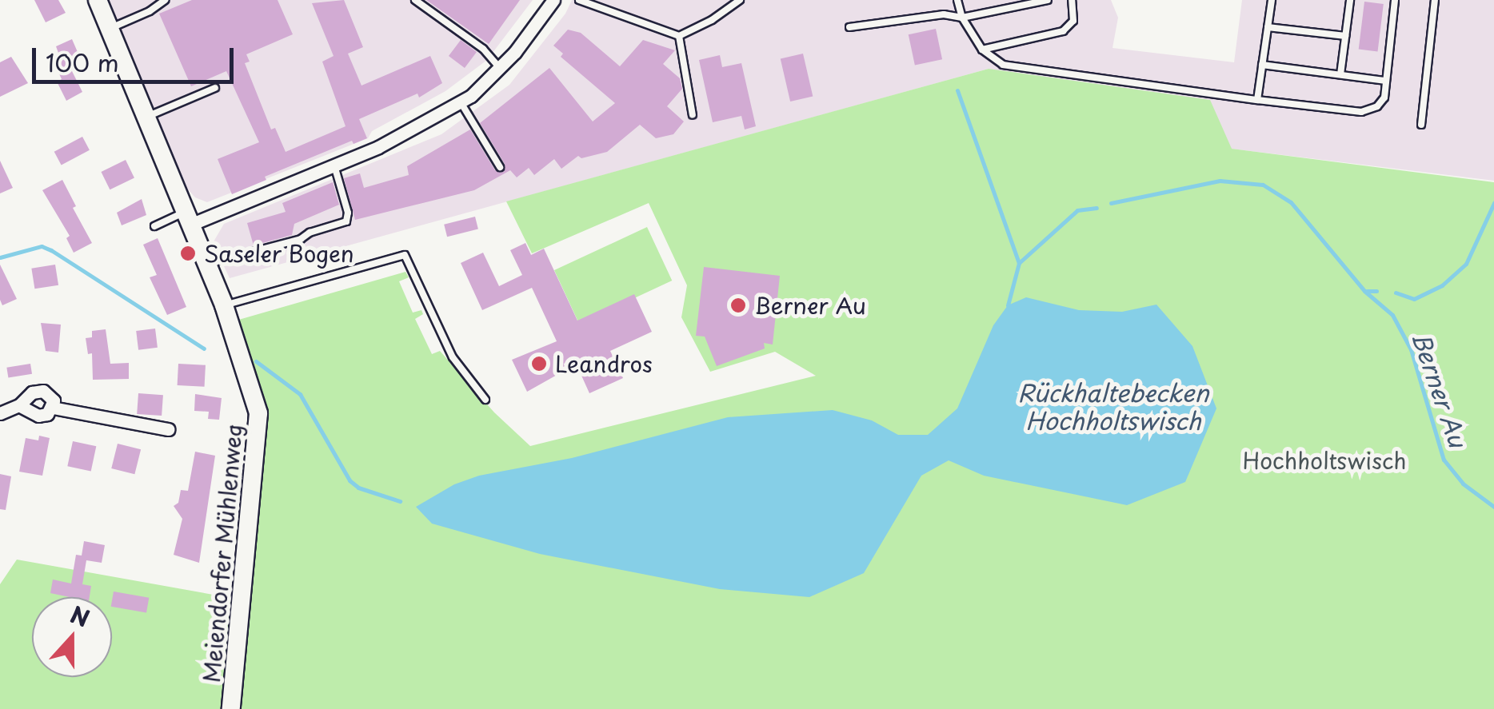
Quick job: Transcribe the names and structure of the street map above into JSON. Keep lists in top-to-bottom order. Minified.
{"streets":{"street":["Meiendorfer Mühlenweg"]},"water":["Berner Au","Rückhaltebecken Hochholtswisch"],"parks":["Hochholtswisch"],"places":["Saseler Bogen","Berner Au","Leandros"],"scale_bar":"100 m","north":"top"}
